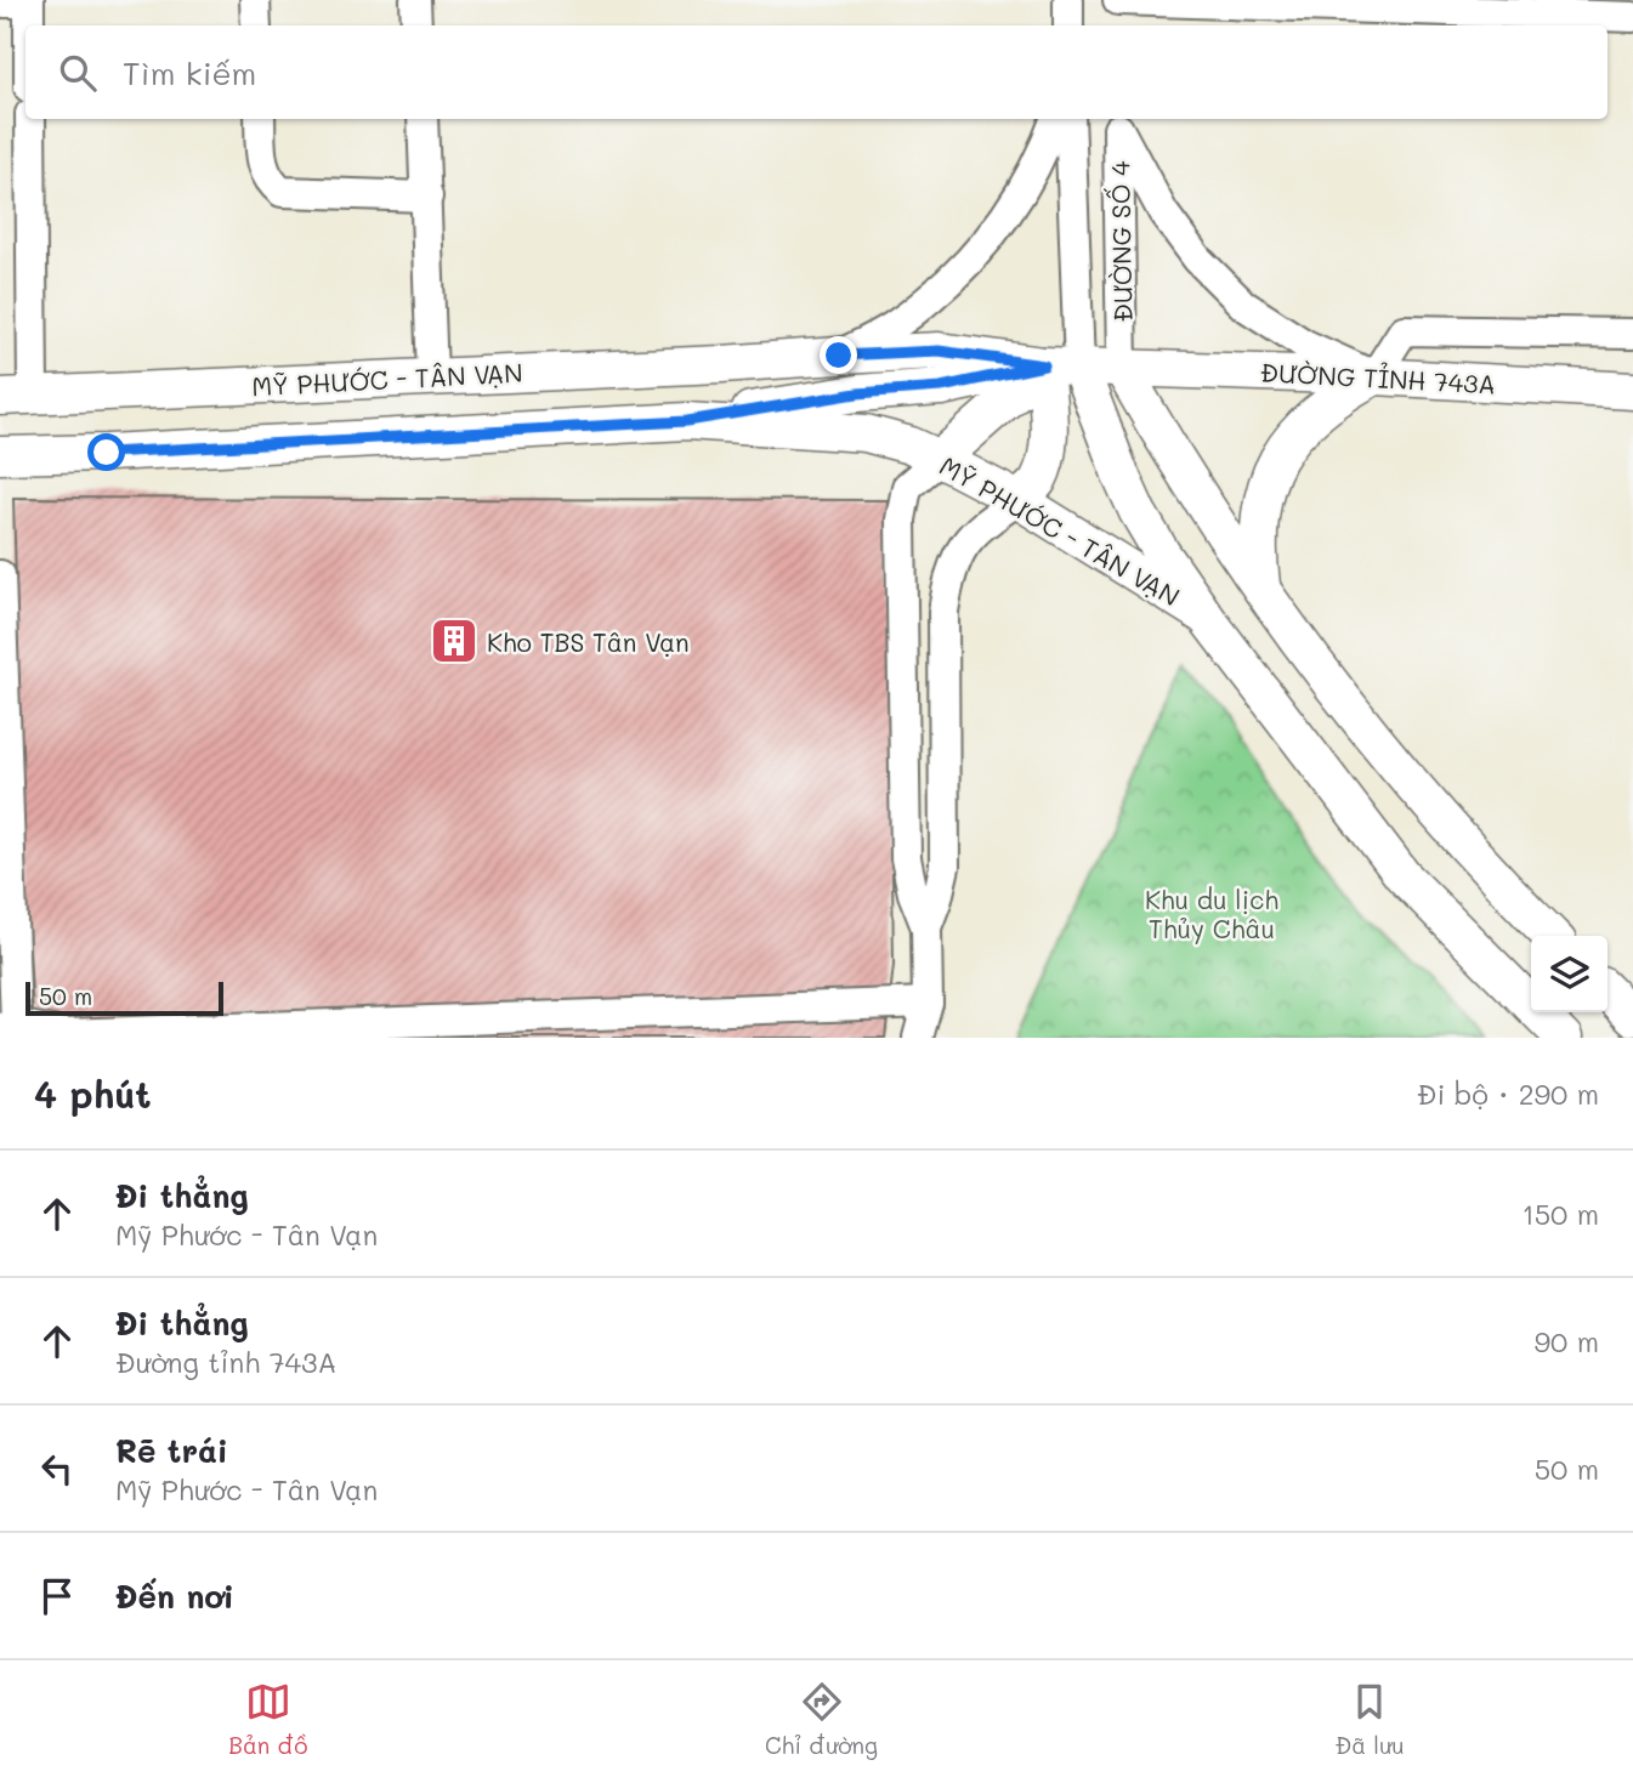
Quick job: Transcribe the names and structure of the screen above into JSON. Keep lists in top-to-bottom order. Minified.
{"streets":{"main road":["ĐƯỜNG TỈNH 743A","MỸ PHƯỚC - TÂN VẠN"],"street":["ĐƯỜNG SỐ 4"]},"crossings":[["ĐƯỜNG SỐ 4","ĐƯỜNG TỈNH 743A"],["ĐƯỜNG SỐ 4","MỸ PHƯỚC - TÂN VẠN"],["ĐƯỜNG TỈNH 743A","MỸ PHƯỚC - TÂN VẠN"]],"parks":["Khu du lịch Thủy Châu"],"places":{"building":["Kho TBS Tân Vạn"]},"scale_bar":"50 m","page":{"search":"Tìm kiếm","scale":"50 m","heading":["4 phút","Đi bộ · 290 m"],"list":[["Đi thẳng","Mỹ Phước - Tân Vạn","150 m"],["Đi thẳng","Đường tỉnh 743A","90 m"],["Rẽ trái","Mỹ Phước - Tân Vạn","50 m"],"Đến nơi"],"nav":["Bản đồ","Chỉ đường","Đã lưu"]}}
